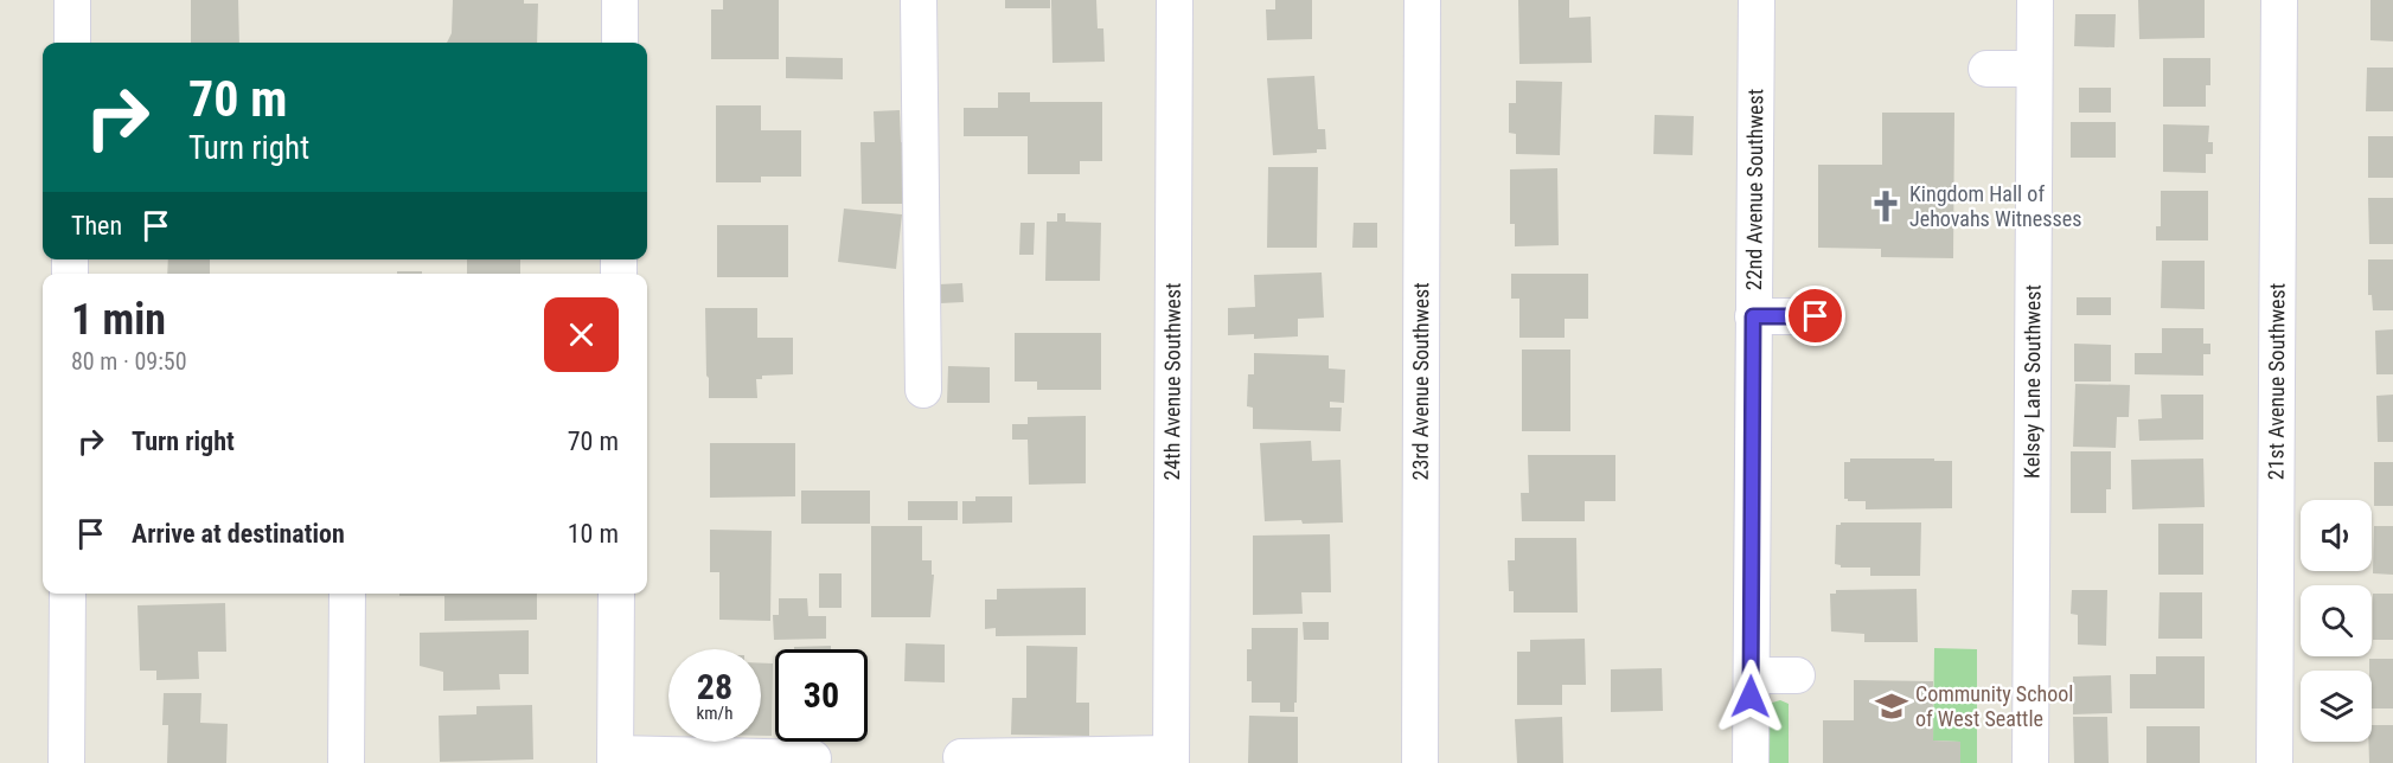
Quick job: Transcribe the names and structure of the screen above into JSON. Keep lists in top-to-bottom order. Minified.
{"streets":{"street":["22nd Avenue Southwest","24th Avenue Southwest","23rd Avenue Southwest","Kelsey Lane Southwest","21st Avenue Southwest"]},"places":{"church":["Kingdom Hall of Jehovahs Witnesses"],"school or university":["Community School of West Seattle"]},"page":{"turn":["70 m","Turn right"],"then":"Then","heading":["1 min","80 m · 09:50"],"list":[{"name":"Turn right","value":"70 m"},{"name":"Arrive at destination","value":"10 m"}],"speed":"28 km/h","limit":"30"}}
